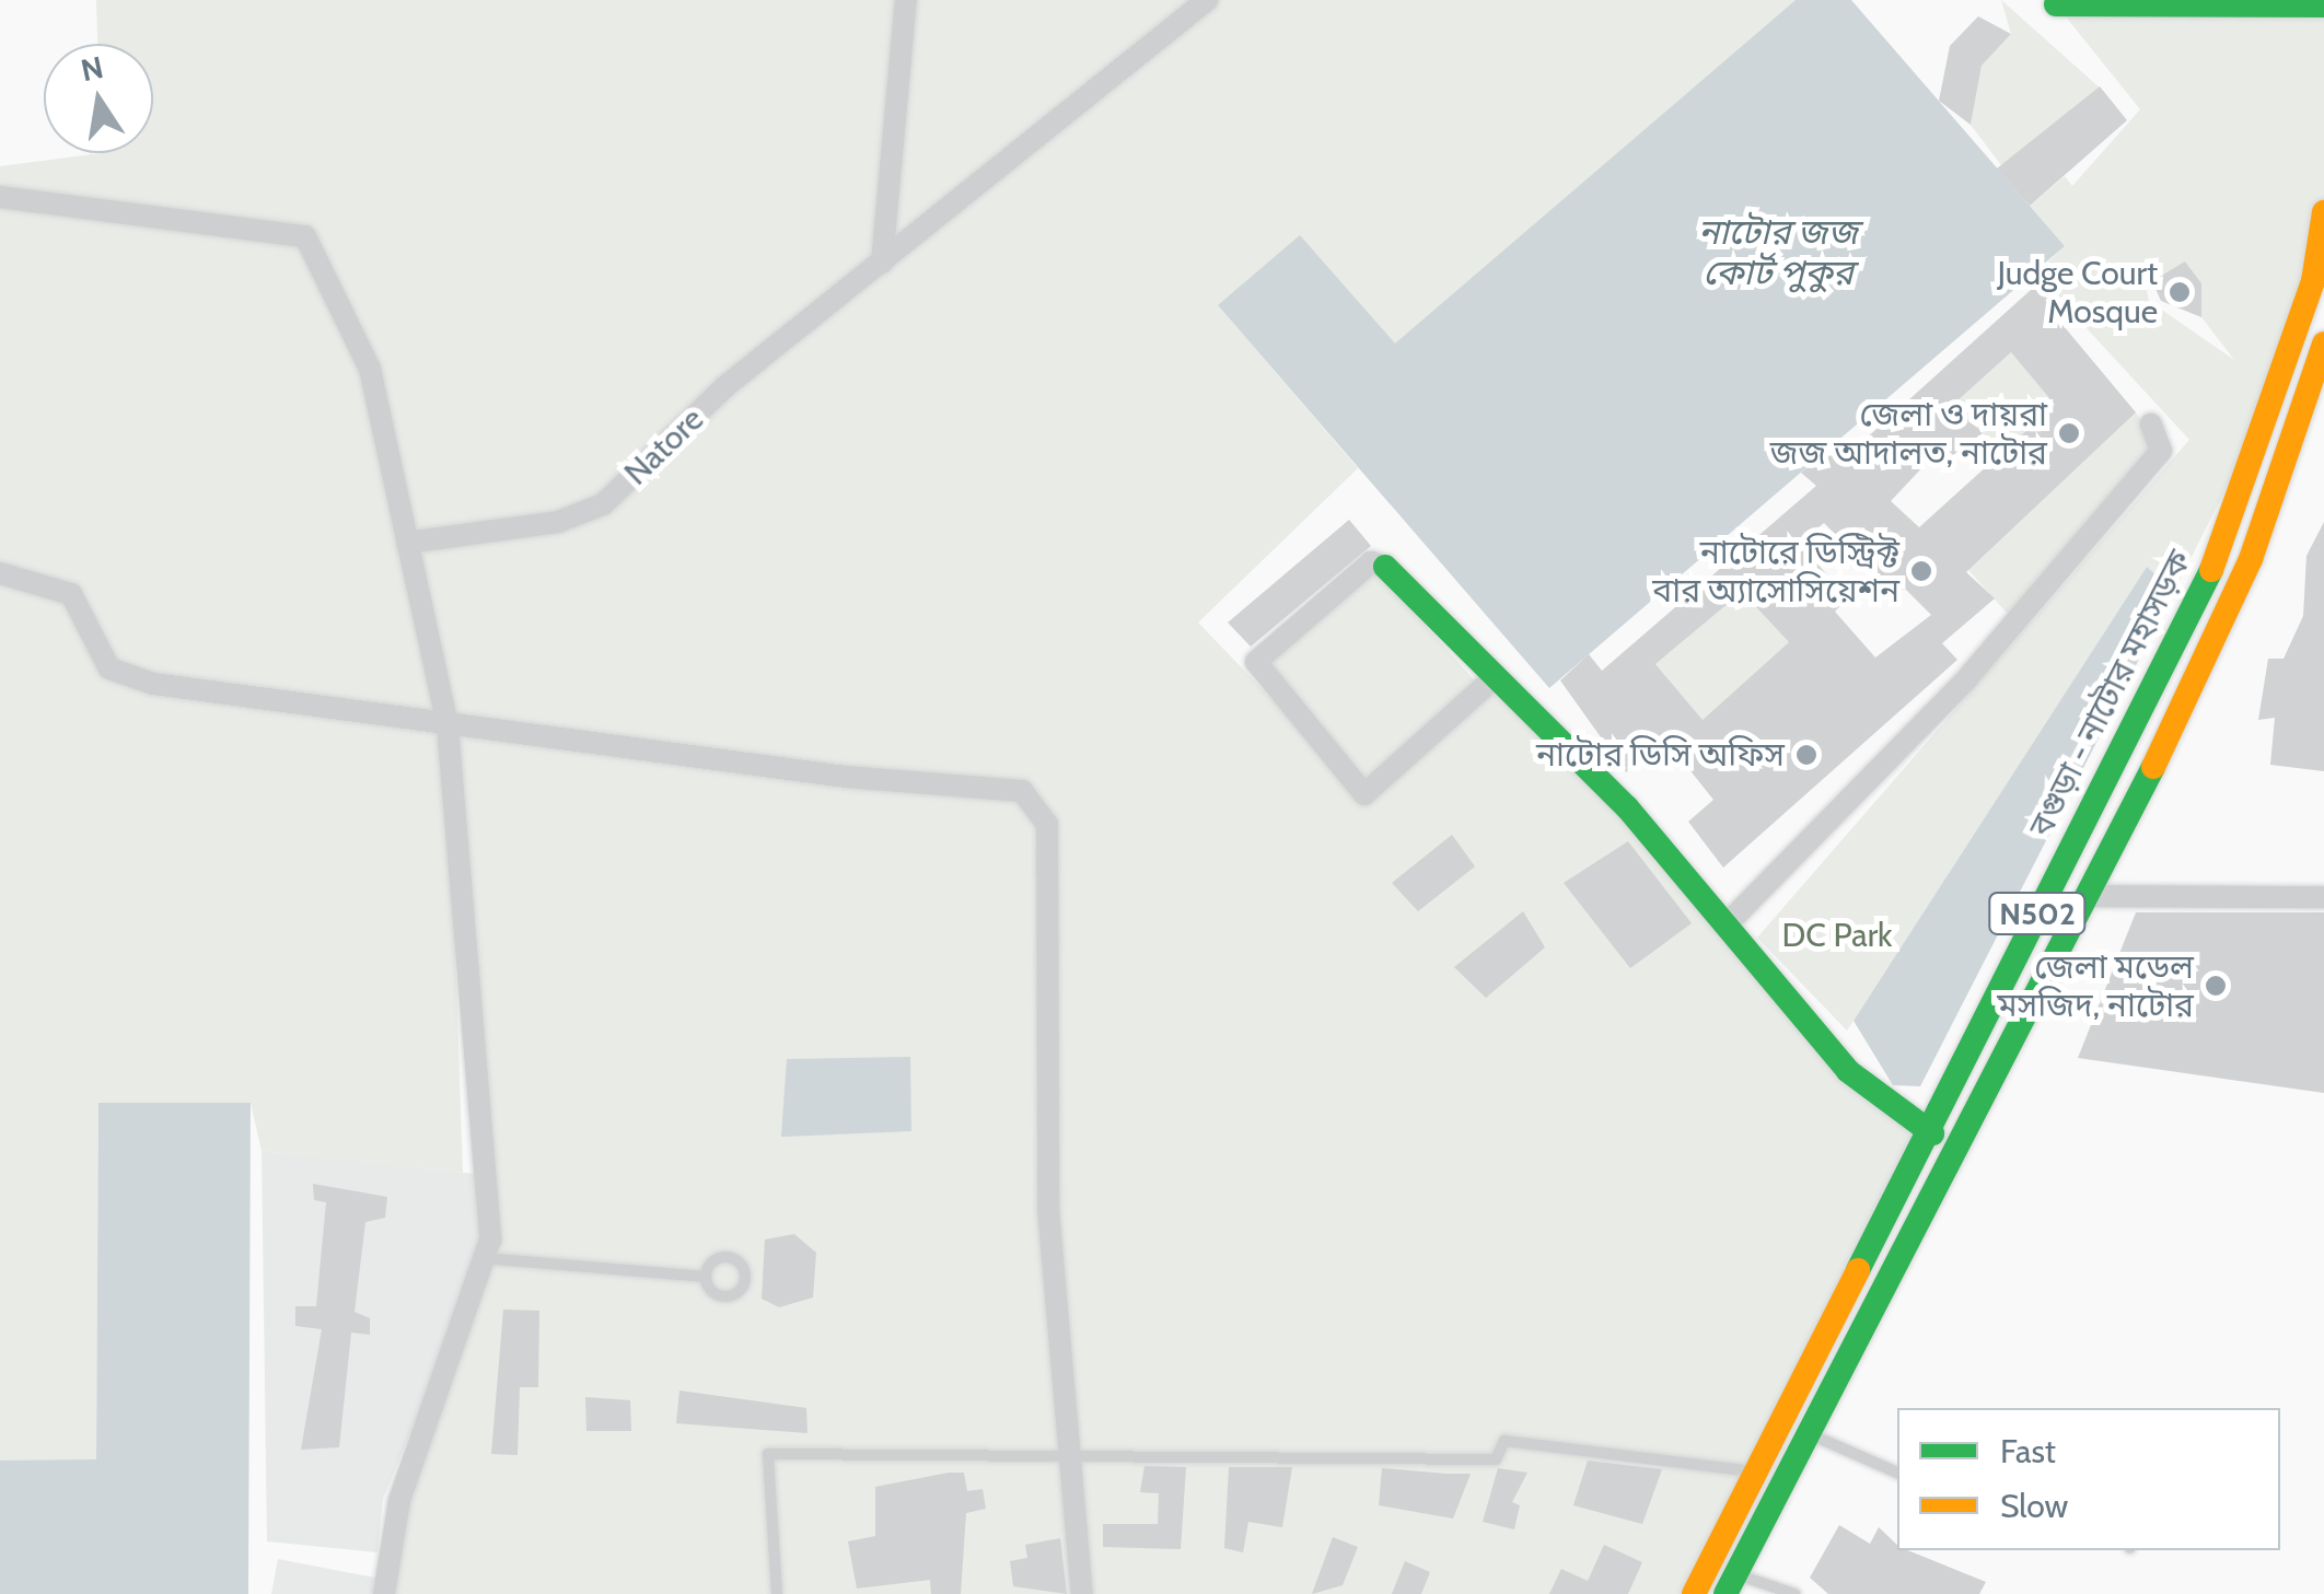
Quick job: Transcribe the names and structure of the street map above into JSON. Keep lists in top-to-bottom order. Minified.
{"streets":{"main road":["বগুড়া - নাটোর মহাসড়ক","N502"],"street":["Natore"]},"water":["নাটোর জজ কোর্ট পুকুর"],"parks":["DC Park"],"places":["Judge Court Mosque","জেলা ও দায়রা জজ আদালত, নাটোর","নাটোরে ডিস্ট্রিক্ট বার অ্যাসোসিয়েশন","নাটোর ডিসি অফিস","জেলা মডেল মসজিদ, নাটোর"],"legend":["Fast","Slow"],"north":"top"}
